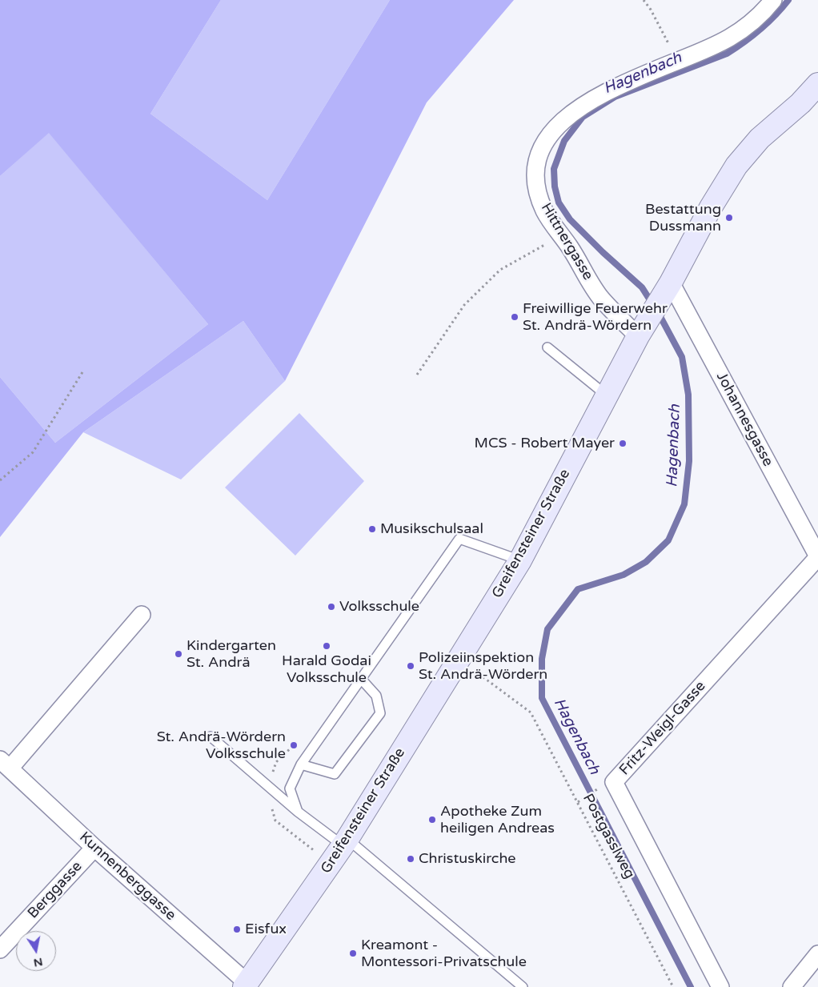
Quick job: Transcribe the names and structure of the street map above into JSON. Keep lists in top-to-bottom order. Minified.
{"streets":{"main road":["Greifensteiner Straße"],"street":["Hittnergasse","Johannesgasse","Fritz-Weigl-Gasse","Kunnenberggasse","Berggasse"],"path":["Postgasslweg"]},"crossings":[["Hittnergasse","Greifensteiner Straße"],["Johannesgasse","Greifensteiner Straße"],["Johannesgasse","Fritz-Weigl-Gasse"],["Greifensteiner Straße","Postgasslweg"],["Greifensteiner Straße","Kunnenberggasse"],["Kunnenberggasse","Berggasse"]],"water":["Hagenbach"],"places":["Bestattung Dussmann","Freiwillige Feuerwehr St. Andrä-Wördern","MCS - Robert Mayer","Musikschulsaal","Volksschule","Harald Godai Volksschule","Kindergarten St. Andrä","Polizeiinspektion St. Andrä-Wördern","St. Andrä-Wördern Volksschule","Apotheke Zum heiligen Andreas","Christuskirche","Eisfux","Kreamont - Montessori-Privatschule"],"north":"bottom"}
